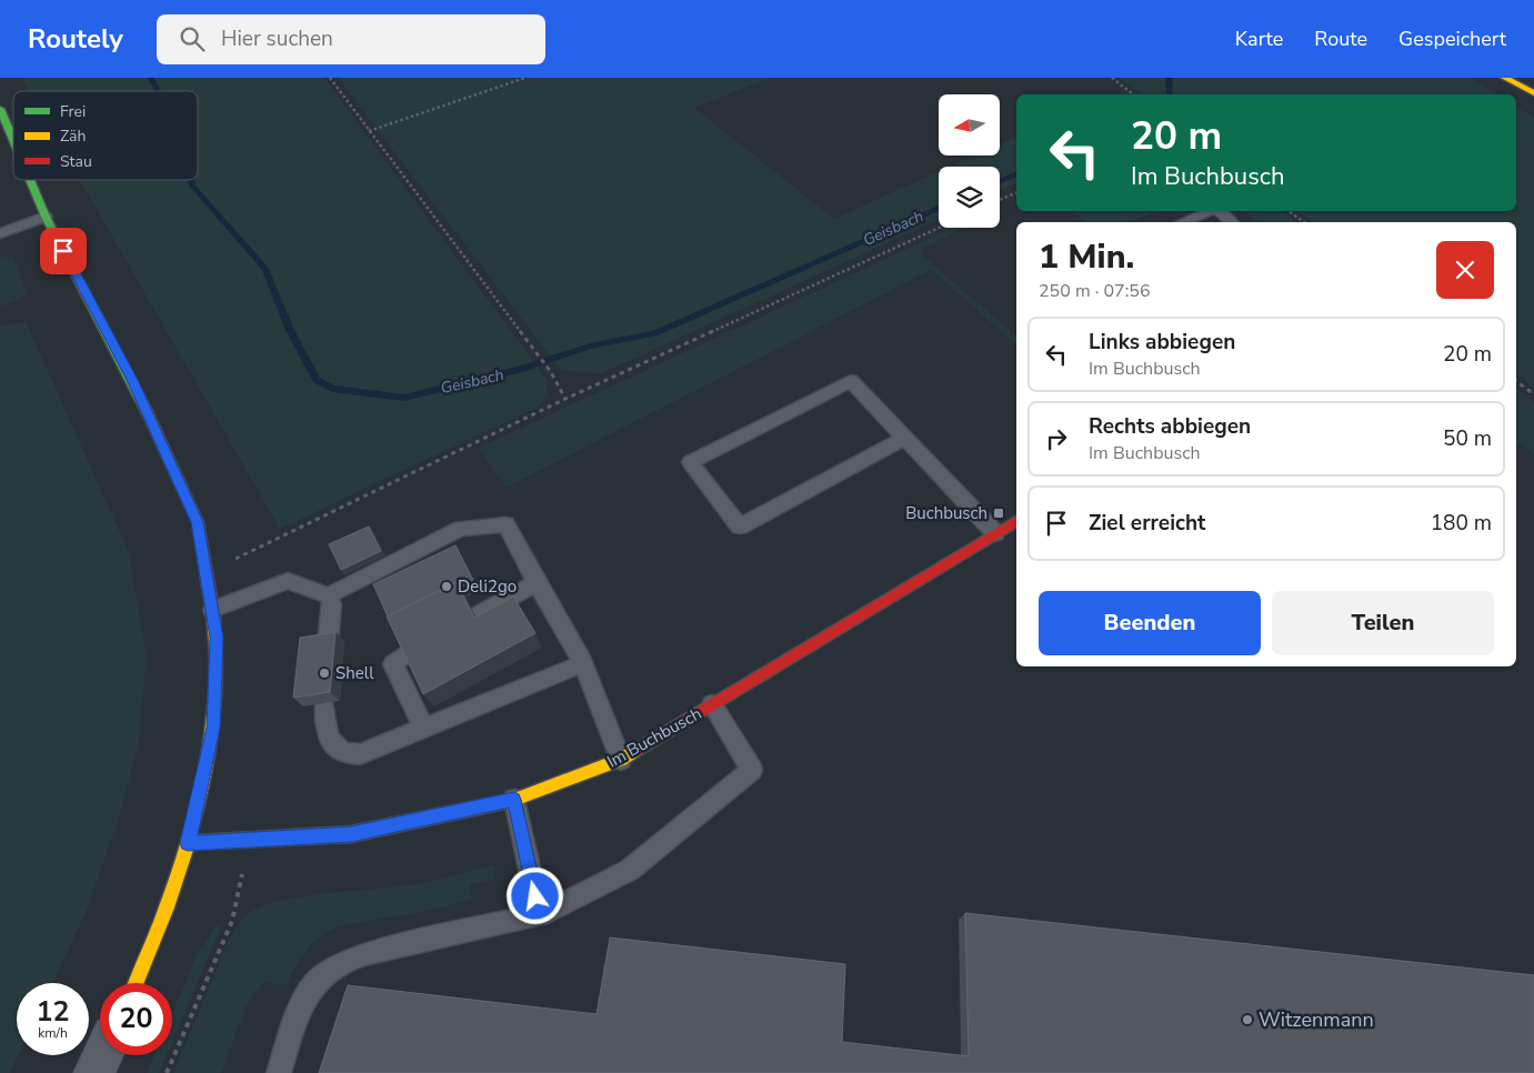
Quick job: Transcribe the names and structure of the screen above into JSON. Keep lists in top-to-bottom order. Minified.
{"streets":{"main road":["Im Buchbusch"]},"water":["Geisbach"],"places":{"transit":["Buchbusch"],"other":["Deli2go","Shell","Witzenmann"]},"legend":["Frei","Zäh","Stau"],"north":"left","page":{"header":"Routely","search":"Hier suchen","nav":["Karte","Route","Gespeichert"],"turn":["20 m","Im Buchbusch"],"heading":["1 Min.","250 m · 07:56"],"list":[{"name":"Links abbiegen","note":"Im Buchbusch","value":"20 m"},{"name":"Rechts abbiegen","note":"Im Buchbusch","value":"50 m"},{"name":"Ziel erreicht","value":"180 m"}],"buttons":["Beenden","Teilen"],"speed":"12 km/h","limit":"20"}}
